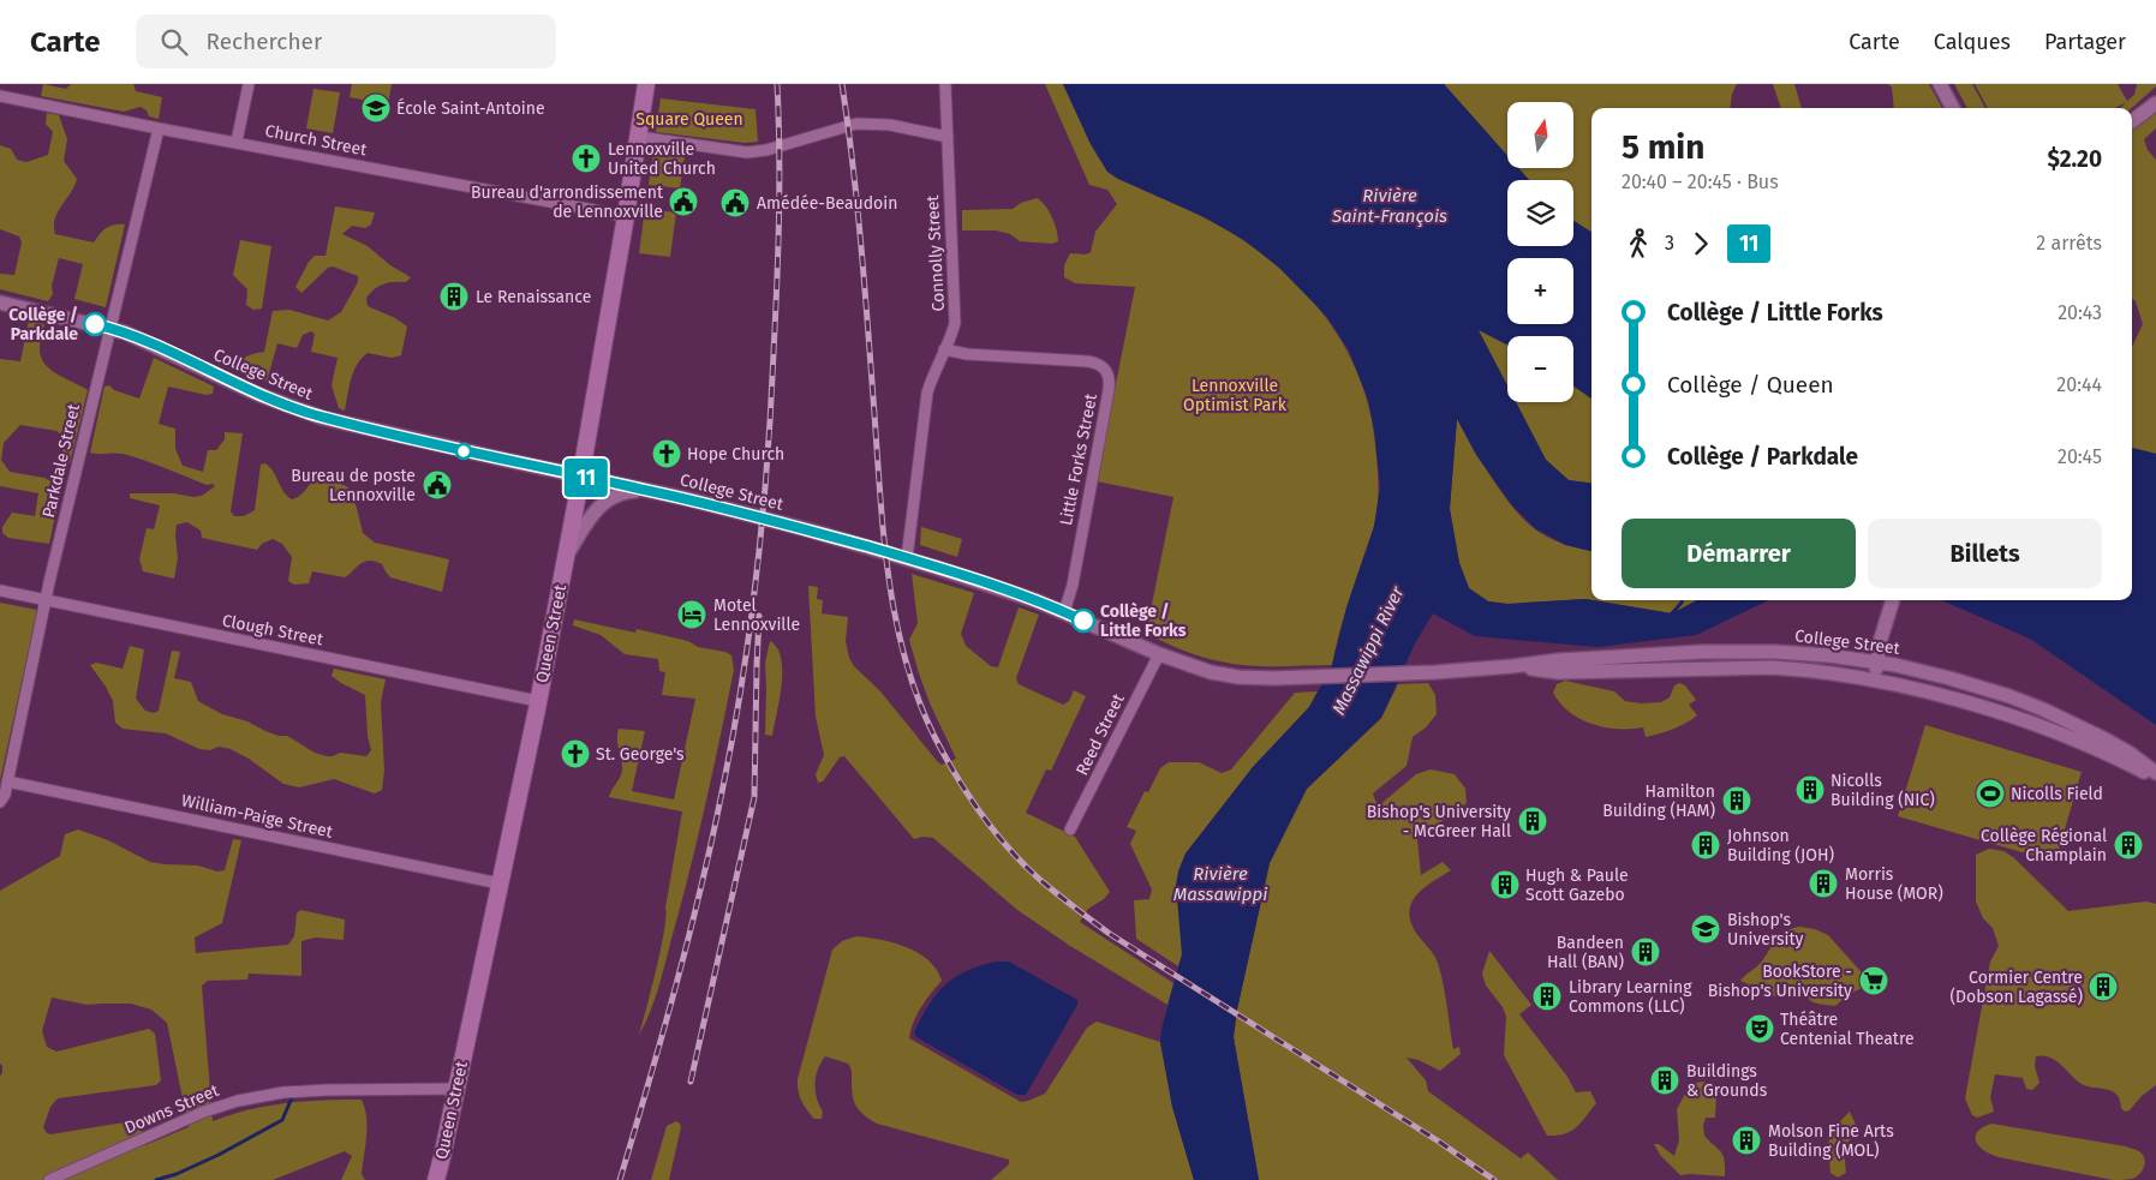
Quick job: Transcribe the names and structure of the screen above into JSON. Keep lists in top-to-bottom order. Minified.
{"streets":{"main road":["College Street","Queen Street"],"street":["Church Street","Connolly Street","Little Forks Street","Parkdale Street","Clough Street","Reed Street","William-Paige Street","Downs Street"]},"crossings":[["Church Street","Parkdale Street"],["Church Street","Queen Street"],["Connolly Street","College Street"],["Connolly Street","Little Forks Street"],["College Street","Little Forks Street"],["College Street","Parkdale Street"],["College Street","Queen Street"],["College Street","Reed Street"],["Parkdale Street","Clough Street"],["Parkdale Street","William-Paige Street"],["Clough Street","Queen Street"],["Queen Street","William-Paige Street"],["Queen Street","Downs Street"]],"water":["Rivière Saint-François","Massawippi River","Rivière Massawippi"],"parks":["Square Queen","Lennoxville Optimist Park"],"places":{"school or university":["École Saint-Antoine","Bishop's University"],"church":["Lennoxville United Church","Hope Church","St. George's"],"public building":["Bureau d'arrondissement de Lennoxville","Amédée-Beaudoin","Bureau de poste Lennoxville"],"building":["Le Renaissance","Nicolls Building (NIC)","Hamilton Building (HAM)","Bishop's University - McGreer Hall","Johnson Building (JOH)","Collège Régional Champlain","Morris House (MOR)","Hugh & Paule Scott Gazebo","Bandeen Hall (BAN)","Cormier Centre (Dobson Lagassé)","Library Learning Commons (LLC)","Buildings & Grounds","Molson Fine Arts Building (MOL)"],"other":["Collège / Parkdale","Collège / Little Forks"],"hotel":["Motel Lennoxville"],"sports":["Nicolls Field"],"supermarket":["BookStore - Bishop's University"],"theatre":["Théâtre Centenial Theatre"]},"lines":["bus line 11"],"north":"top","page":{"header":"Carte","search":"Rechercher","nav":["Carte","Calques","Partager"],"on_map":"11","map_buttons":["+","−"],"heading":["5 min","20:40 – 20:45 · Bus","$2.20"],"legs":["3","11","2 arrêts"],"list":[{"name":"Collège / Little Forks","value":"20:43"},{"name":"Collège / Queen","value":"20:44"},{"name":"Collège / Parkdale","value":"20:45"}],"buttons":["Démarrer","Billets"]}}
